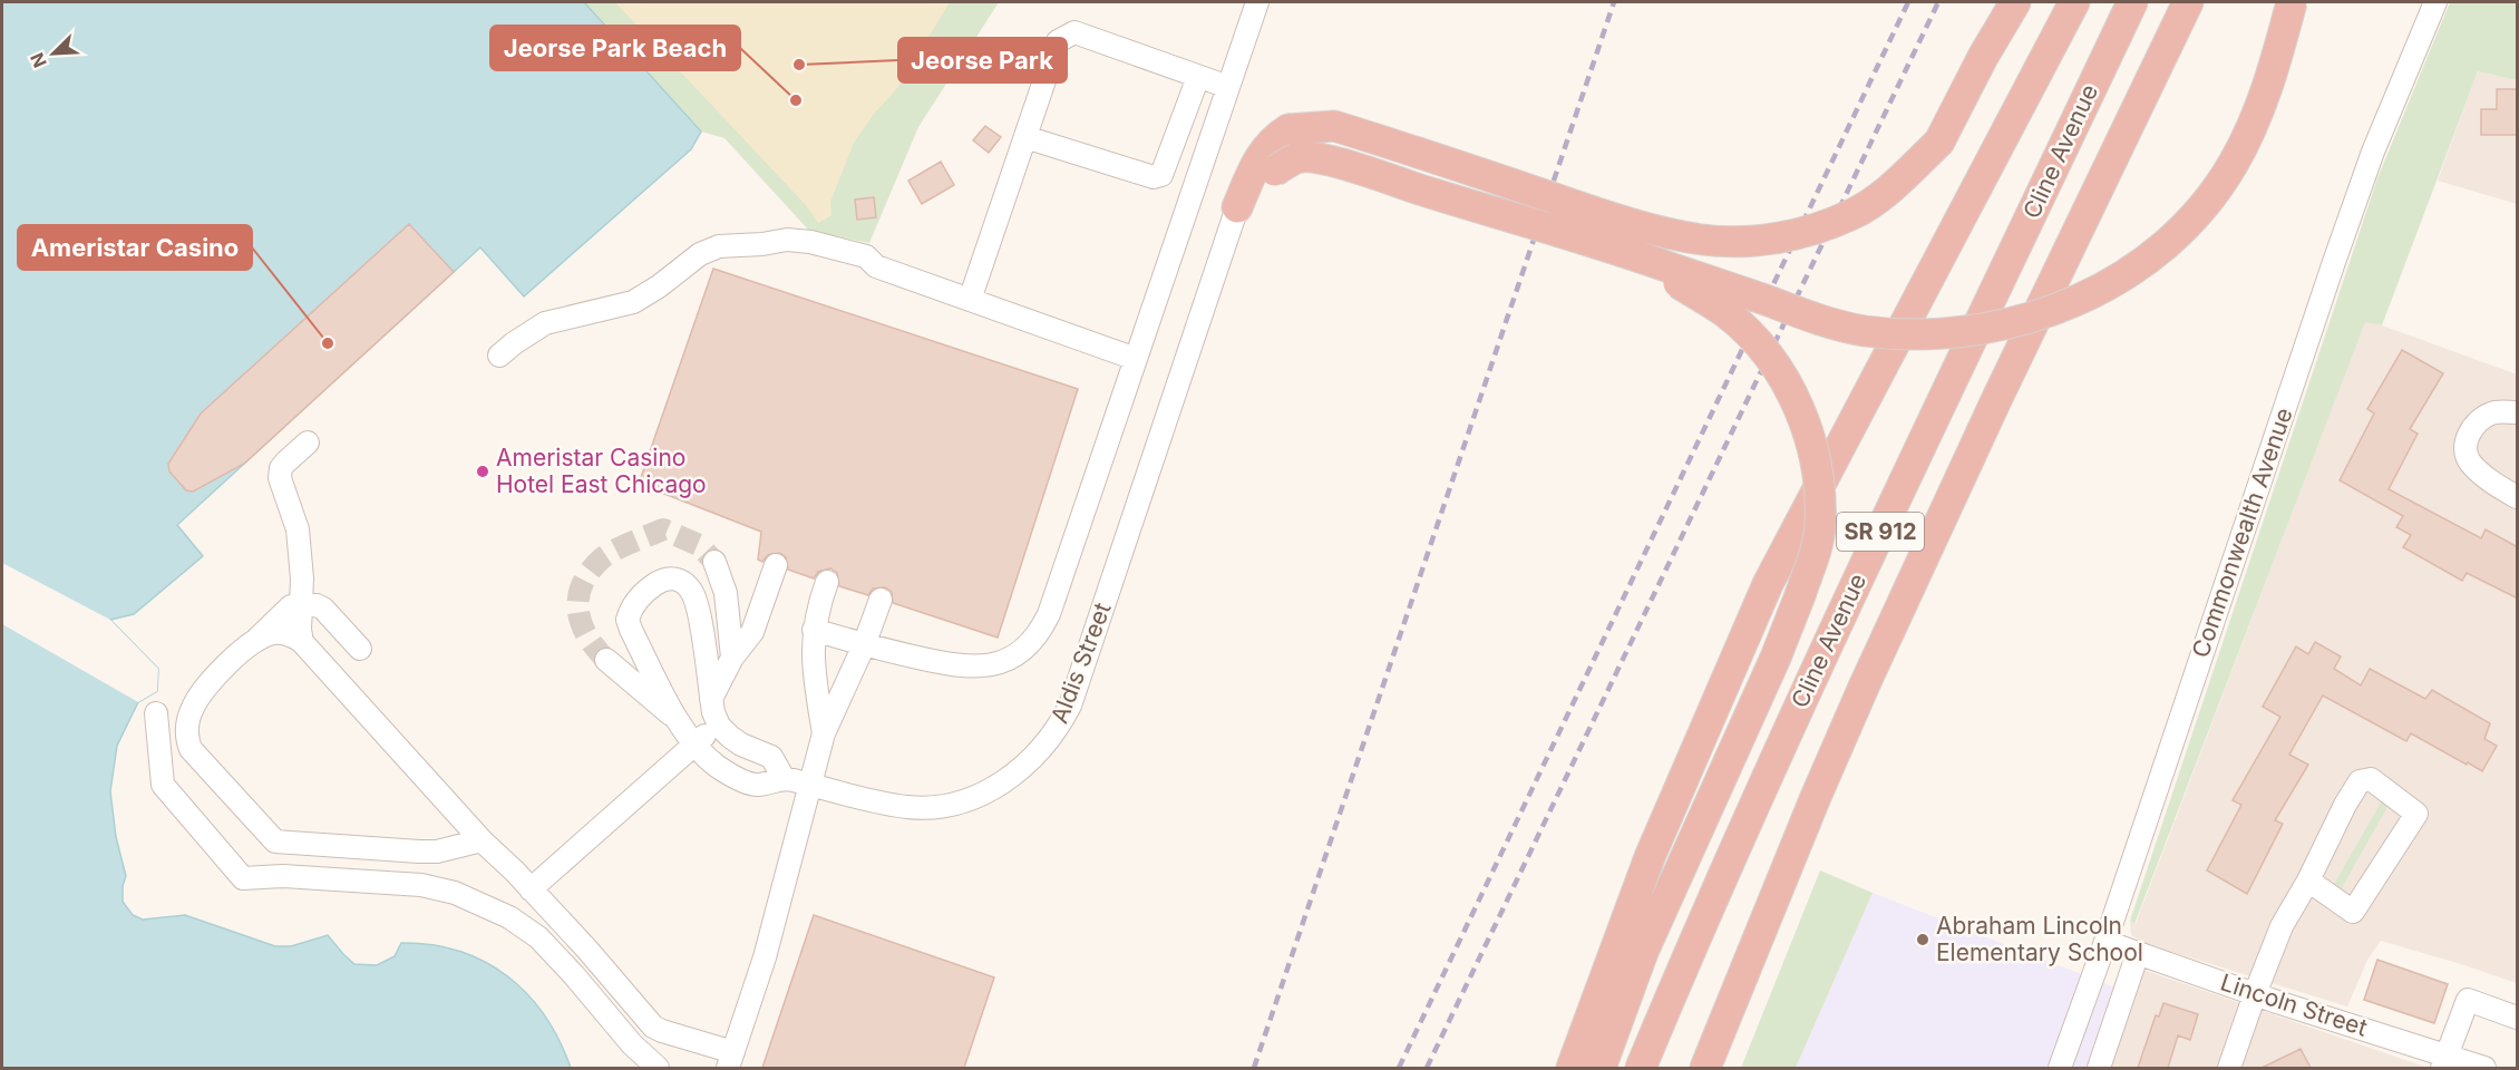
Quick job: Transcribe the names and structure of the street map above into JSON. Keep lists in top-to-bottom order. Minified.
{"streets":{"highway":["Cline Avenue","SR 912"],"street":["Commonwealth Avenue","Aldis Street","Lincoln Street"]},"crossings":[["Commonwealth Avenue","Lincoln Street"]],"places":["Jeorse Park","Jeorse Park Beach","Ameristar Casino","Ameristar Casino Hotel East Chicago","Abraham Lincoln Elementary School"],"north":"bottom left"}
